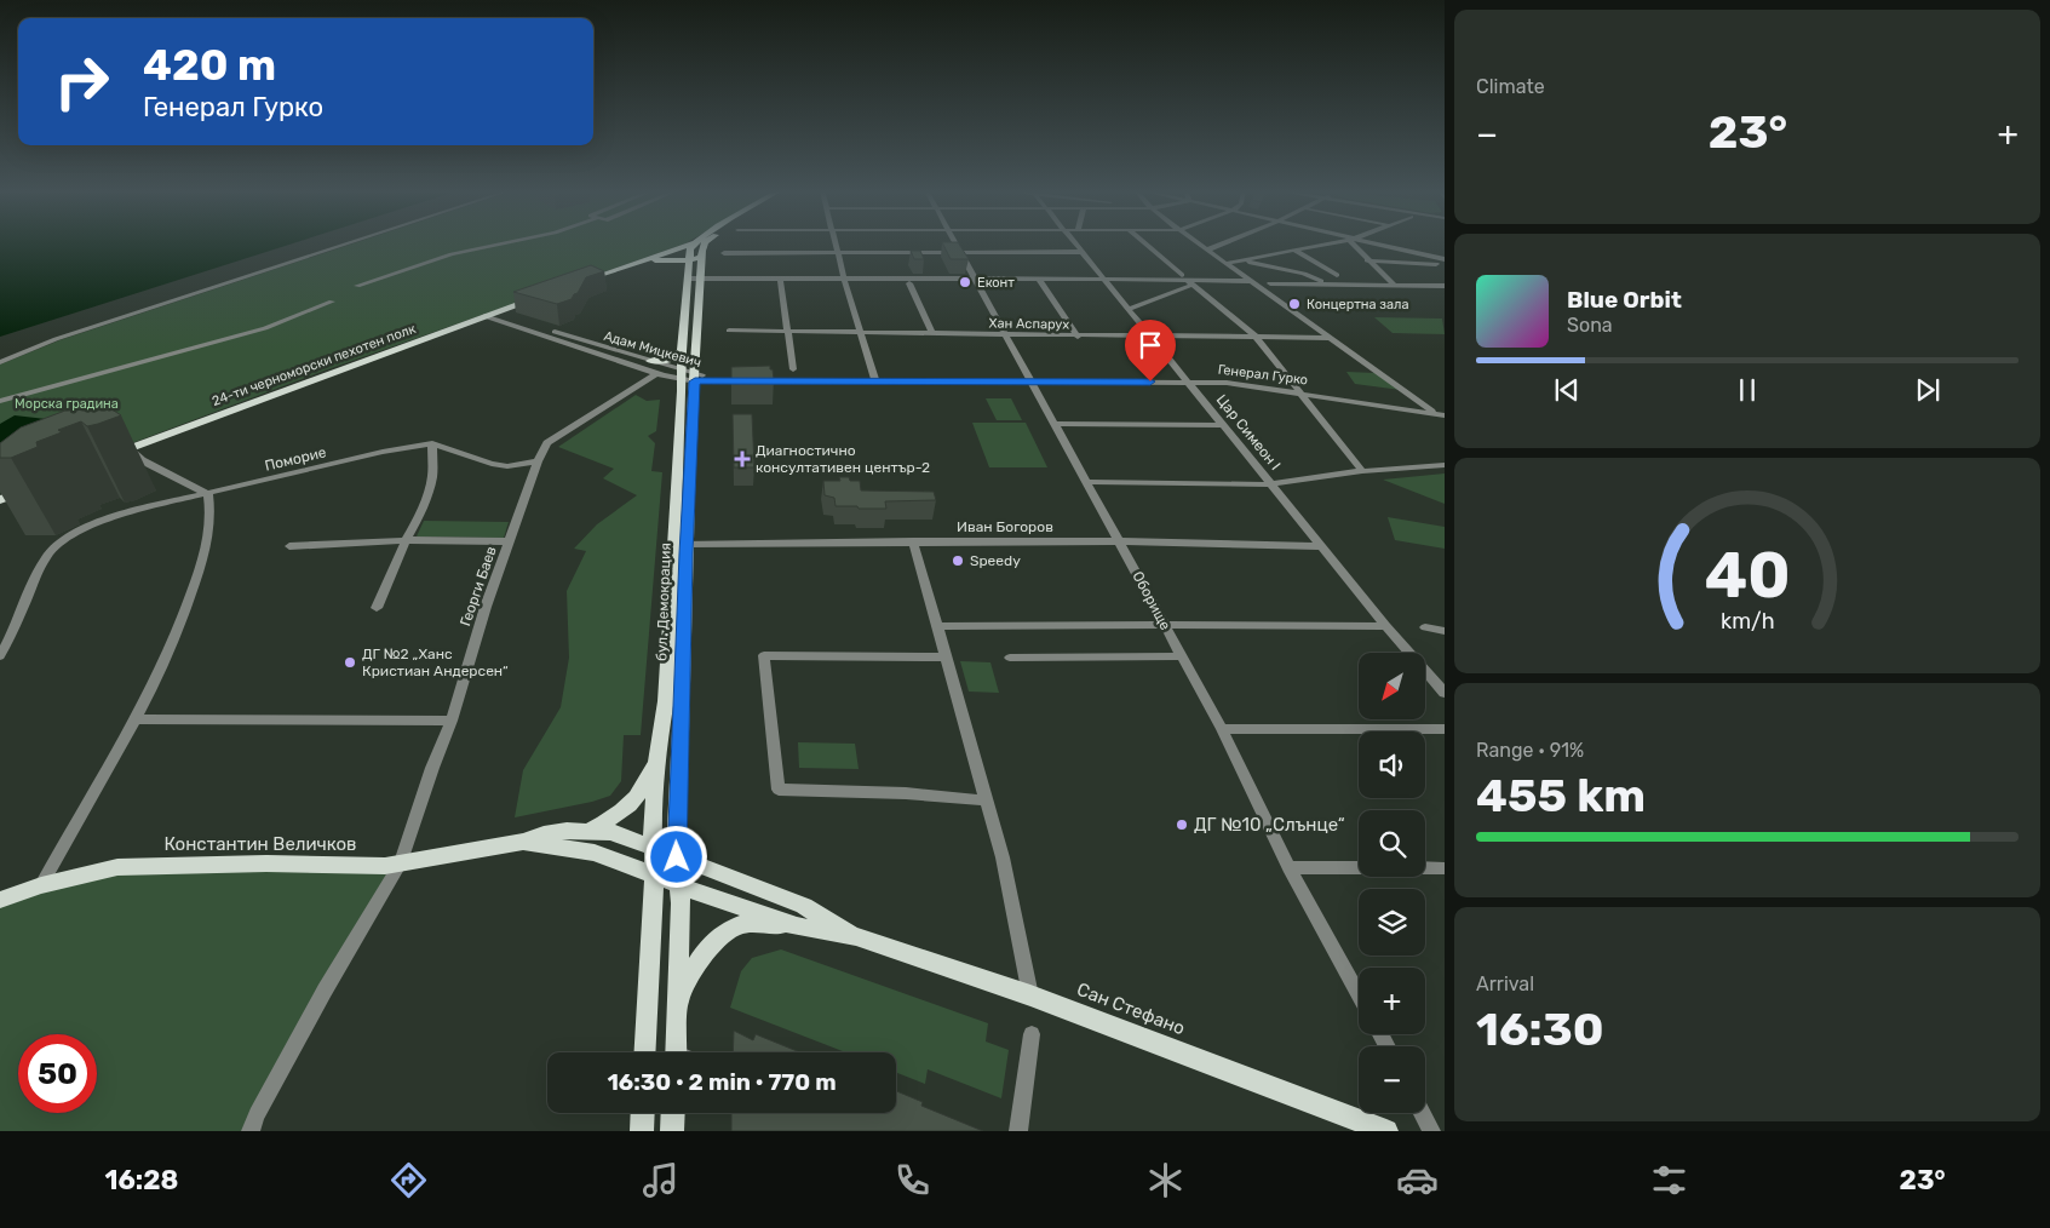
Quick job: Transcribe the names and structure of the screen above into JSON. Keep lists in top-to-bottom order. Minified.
{"streets":{"main road":["24-ти черноморски пехотен полк","бул. Демокрация","Константин Величков","Сан Стефано"],"street":["Хан Аспарух","Адам Мицкевич","Генерал Гурко","Цар Симеон I","Поморие","Иван Богоров","Георги Баев","Оборище"]},"crossings":[["Хан Аспарух","Цар Симеон I"],["Хан Аспарух","Оборище"],["Адам Мицкевич","24-ти черноморски пехотен полк"],["Адам Мицкевич","Генерал Гурко"],["Адам Мицкевич","Георги Баев"],["Адам Мицкевич","бул. Демокрация"],["Генерал Гурко","Цар Симеон I"],["Генерал Гурко","Оборище"],["Цар Симеон I","Иван Богоров"],["Иван Богоров","Оборище"],["Иван Богоров","бул. Демокрация"],["Георги Баев","Константин Величков"],["бул. Демокрация","Константин Величков"],["бул. Демокрация","Сан Стефано"],["Константин Величков","Сан Стефано"]],"parks":["Морска градина"],"places":{"other":["Еконт","Концертна зала","Speedy","ДГ №2 „Ханс Кристиан Андерсен“","ДГ №10 „Слънце“"],"health":["Диагностично консултативен център-2"]},"north":"bottom left","page":{"tile":["Climate",["Range · 91%","455 km"],["Arrival","16:30"]],"turn":["420 m","Генерал Гурко"],"heat":["−","23°","+"],"song":["Blue Orbit","Sona"],"map_buttons":["+","−"],"limit":"50","trip":"16:30 · 2 min · 770 m","tabs":["16:28","23°"],"gauge":["40","km/h"]}}
